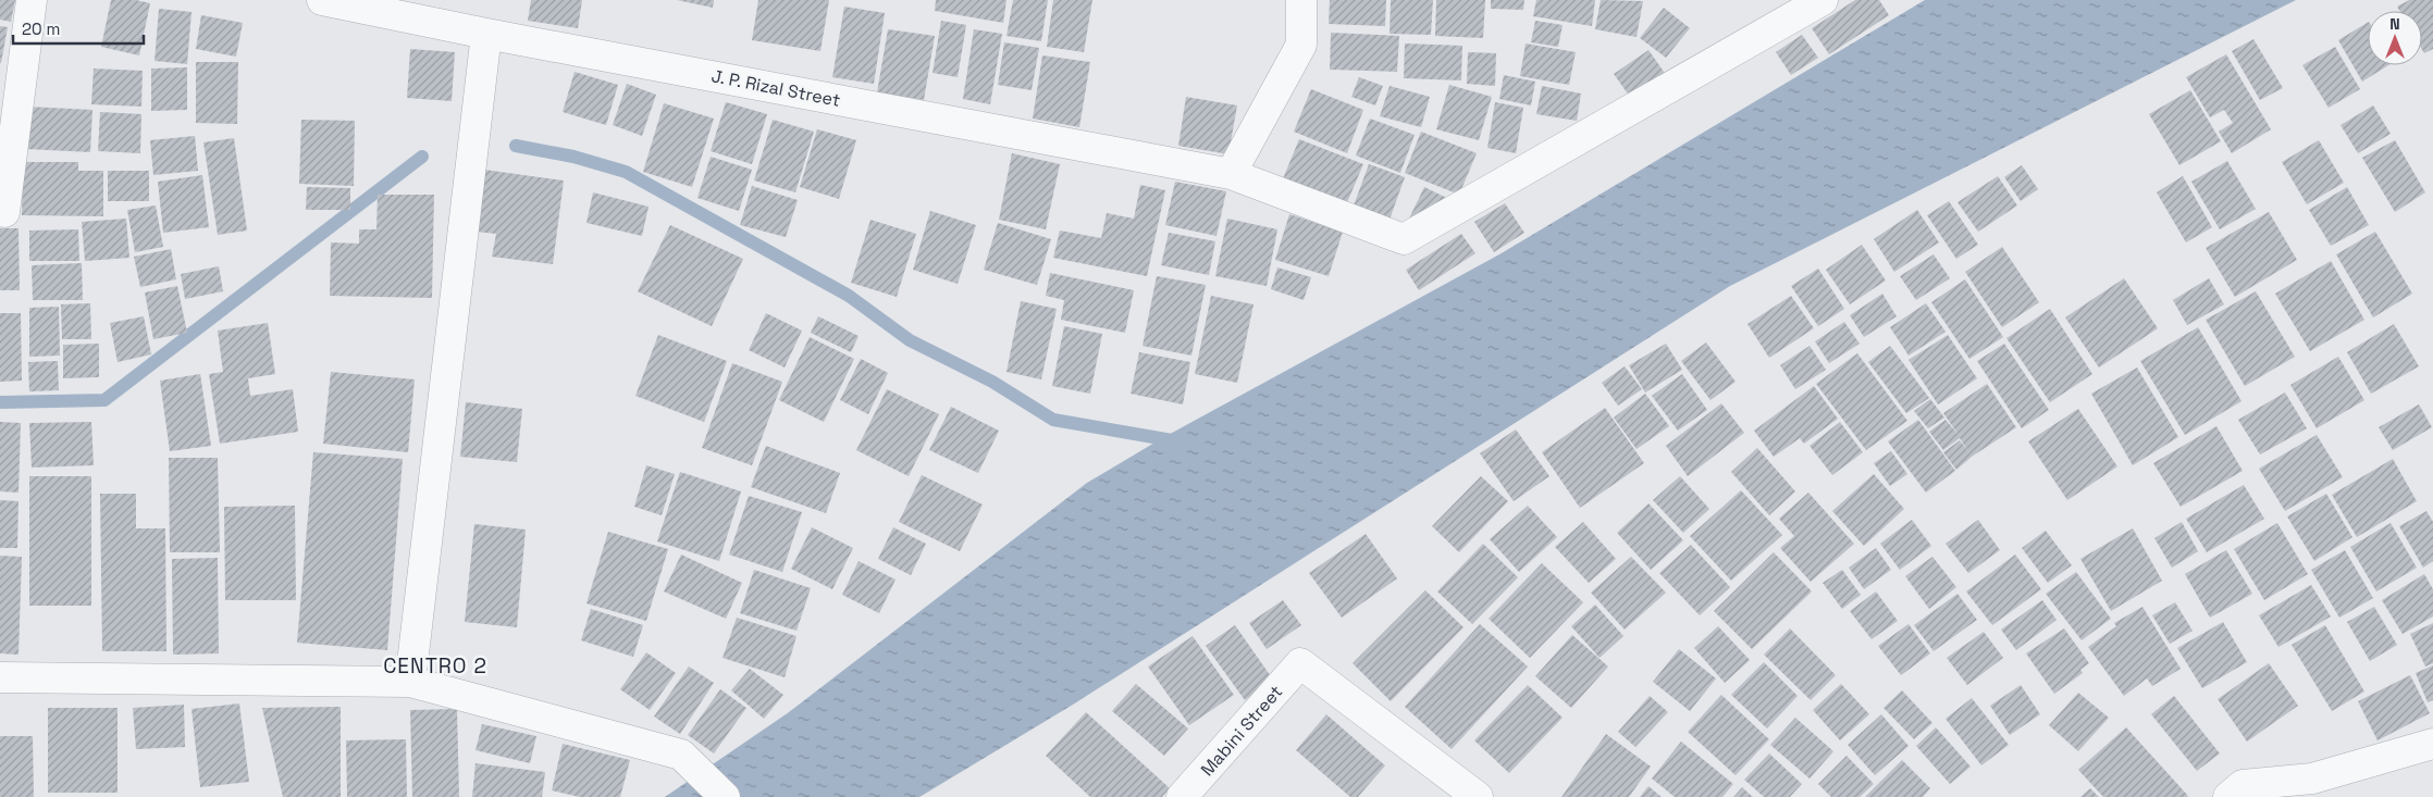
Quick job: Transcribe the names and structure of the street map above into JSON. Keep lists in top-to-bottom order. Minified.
{"streets":{"street":["J. P. Rizal Street","Mabini Street"]},"districts":["CENTRO 2"],"scale_bar":"20 m","north":"top"}
